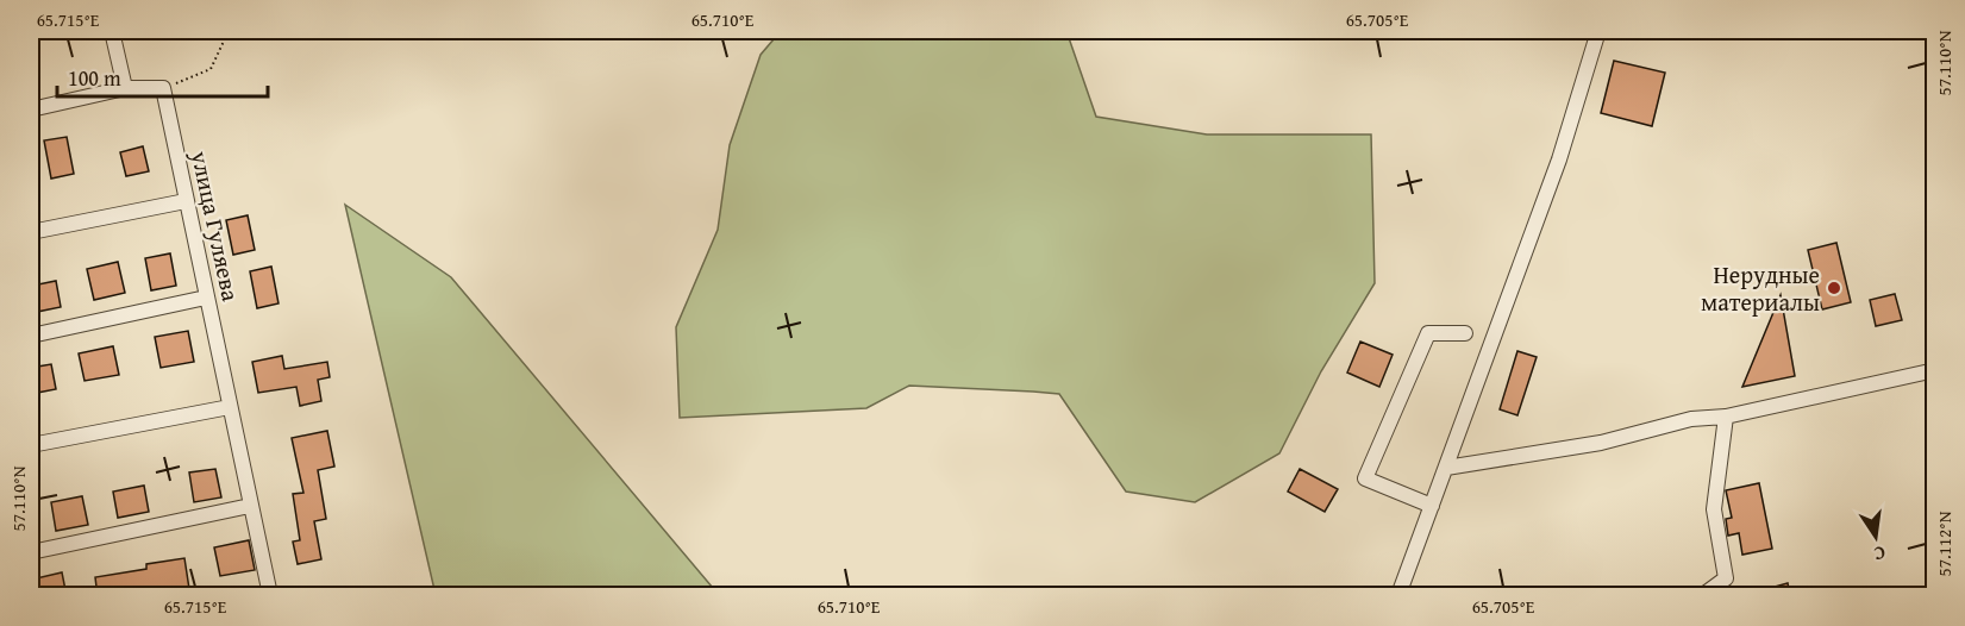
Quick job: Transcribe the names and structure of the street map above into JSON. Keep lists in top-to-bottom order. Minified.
{"streets":{"street":["улица Гуляева"]},"places":["Нерудные материалы"],"scale_bar":"100 m","north":"bottom","coordinates":["65.715°E","65.710°E","65.705°E","57.110°N","57.112°N"]}
